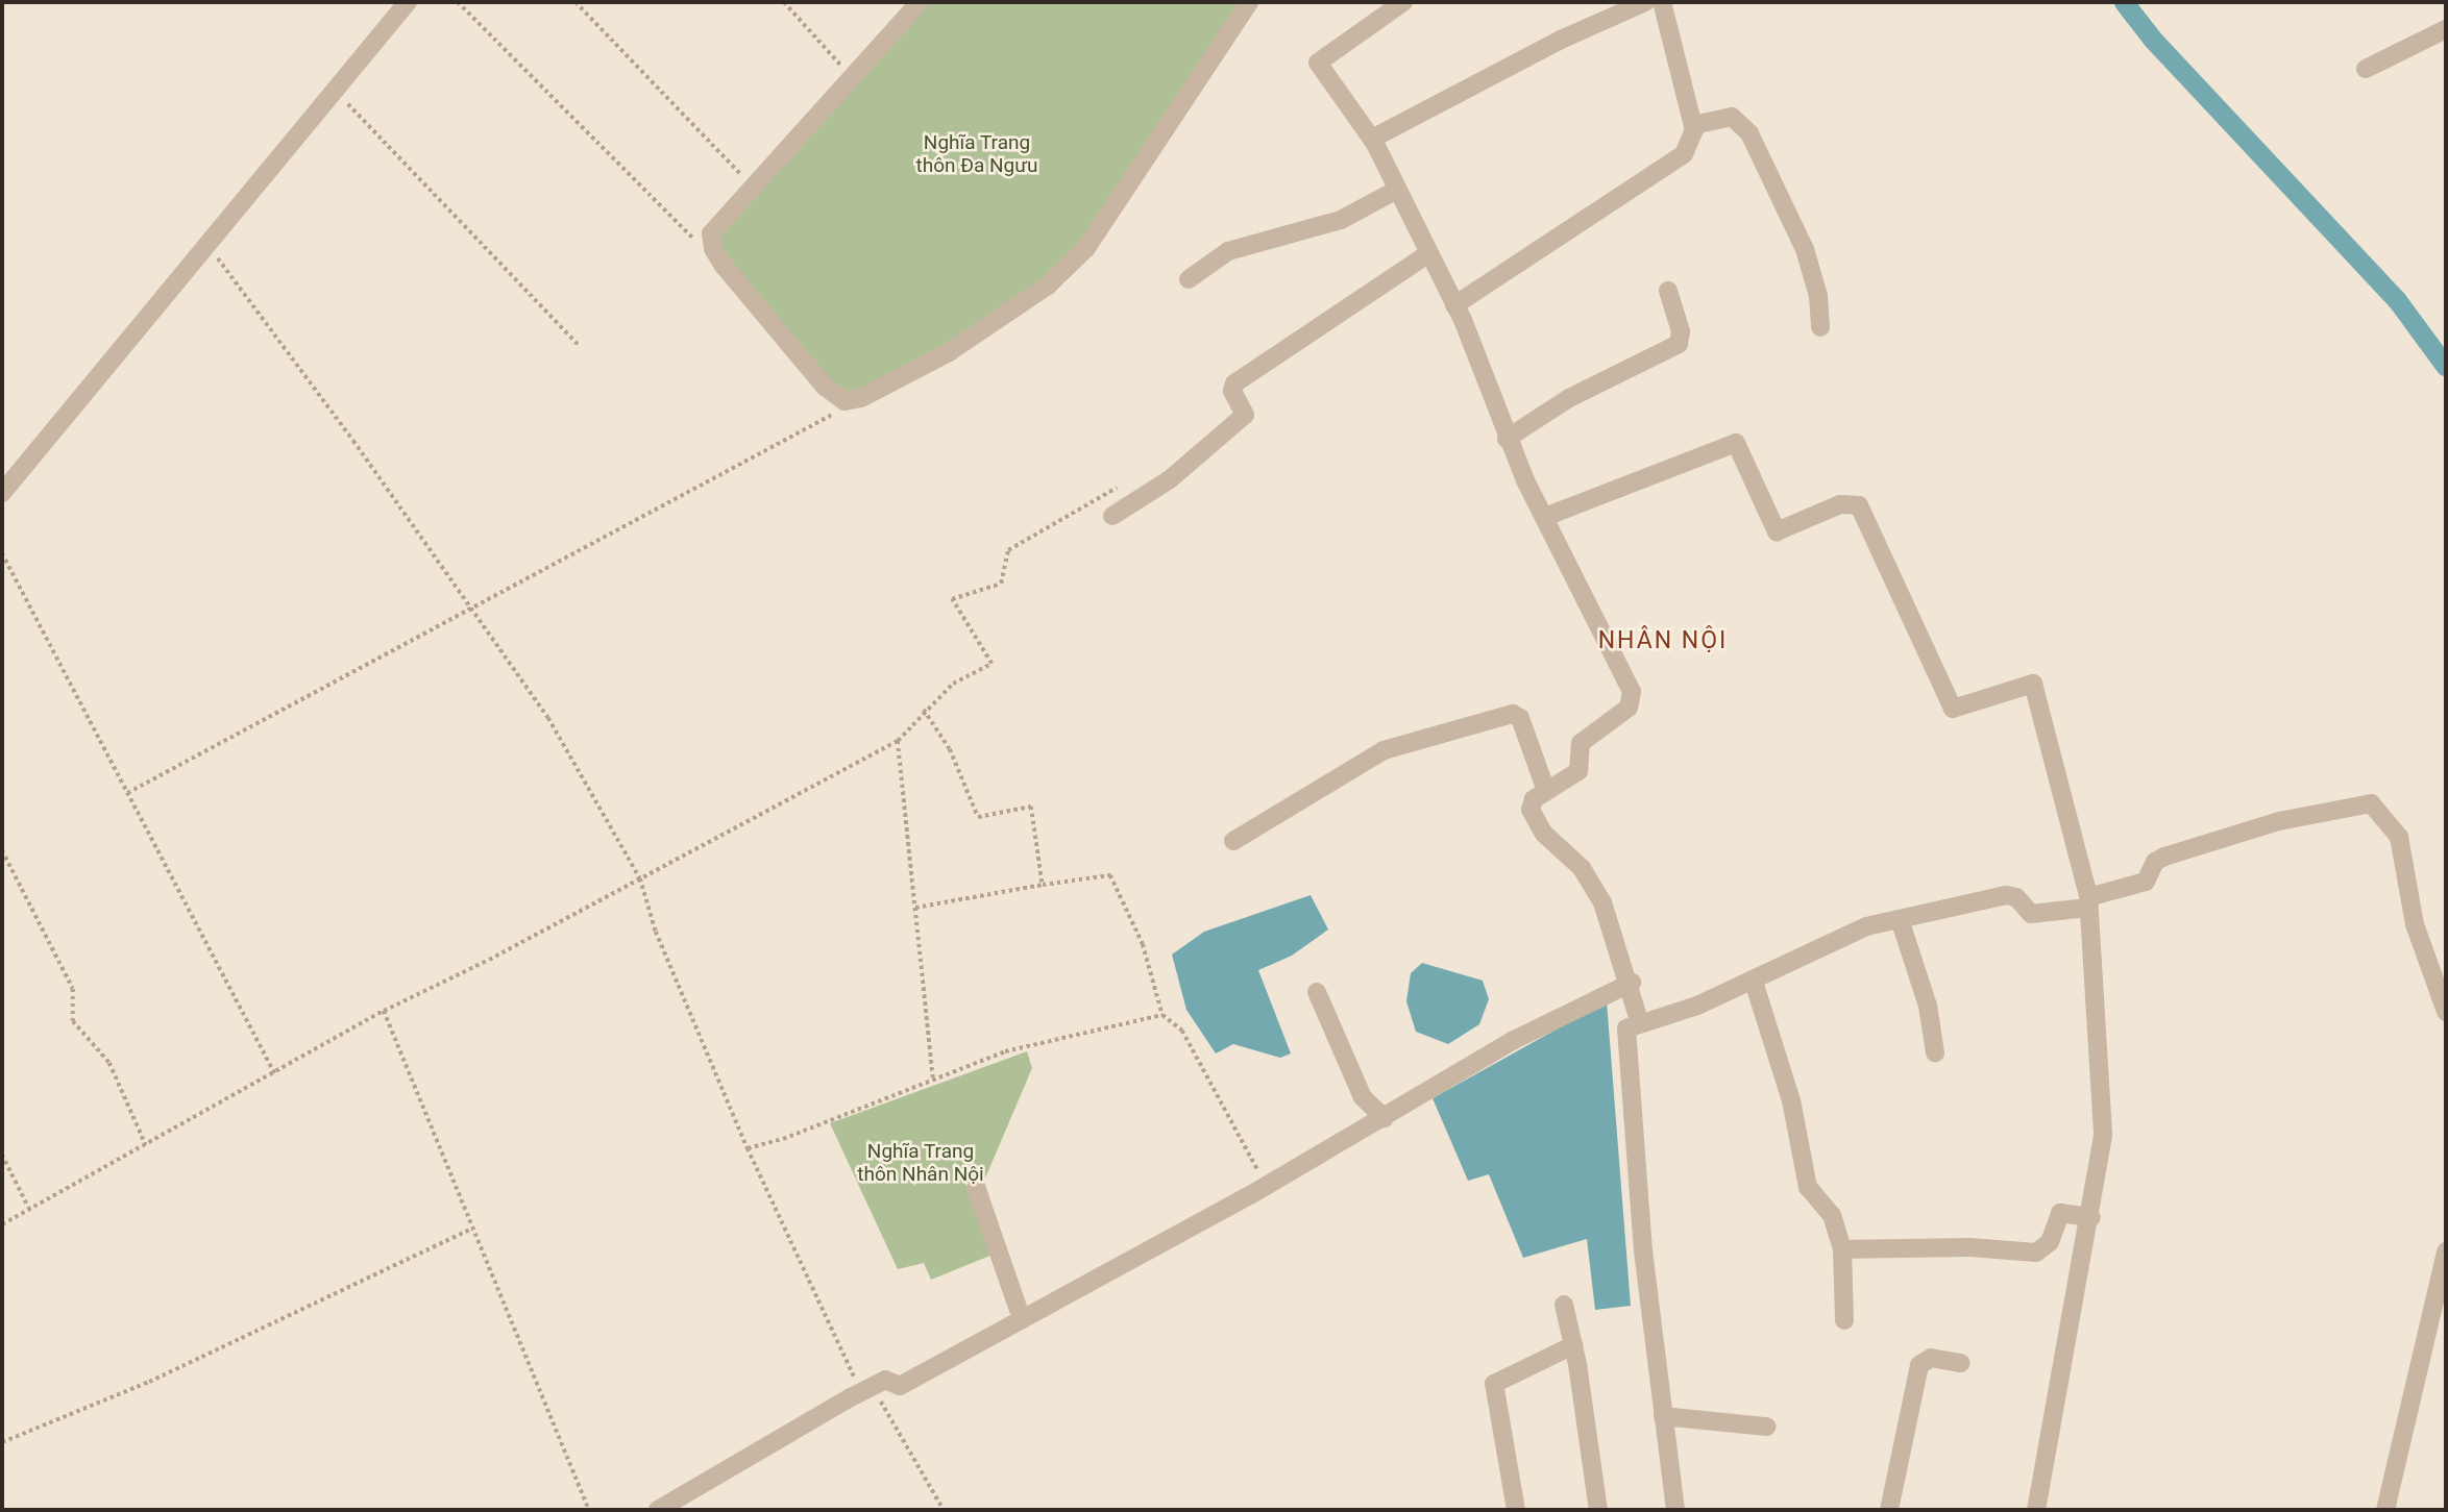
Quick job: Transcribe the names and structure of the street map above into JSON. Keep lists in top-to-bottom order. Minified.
{"districts":["NHÂN NỘI"],"parks":["Nghĩa Trang thôn Đa Ngưu","Nghĩa Trang thôn Nhân Nội"]}
